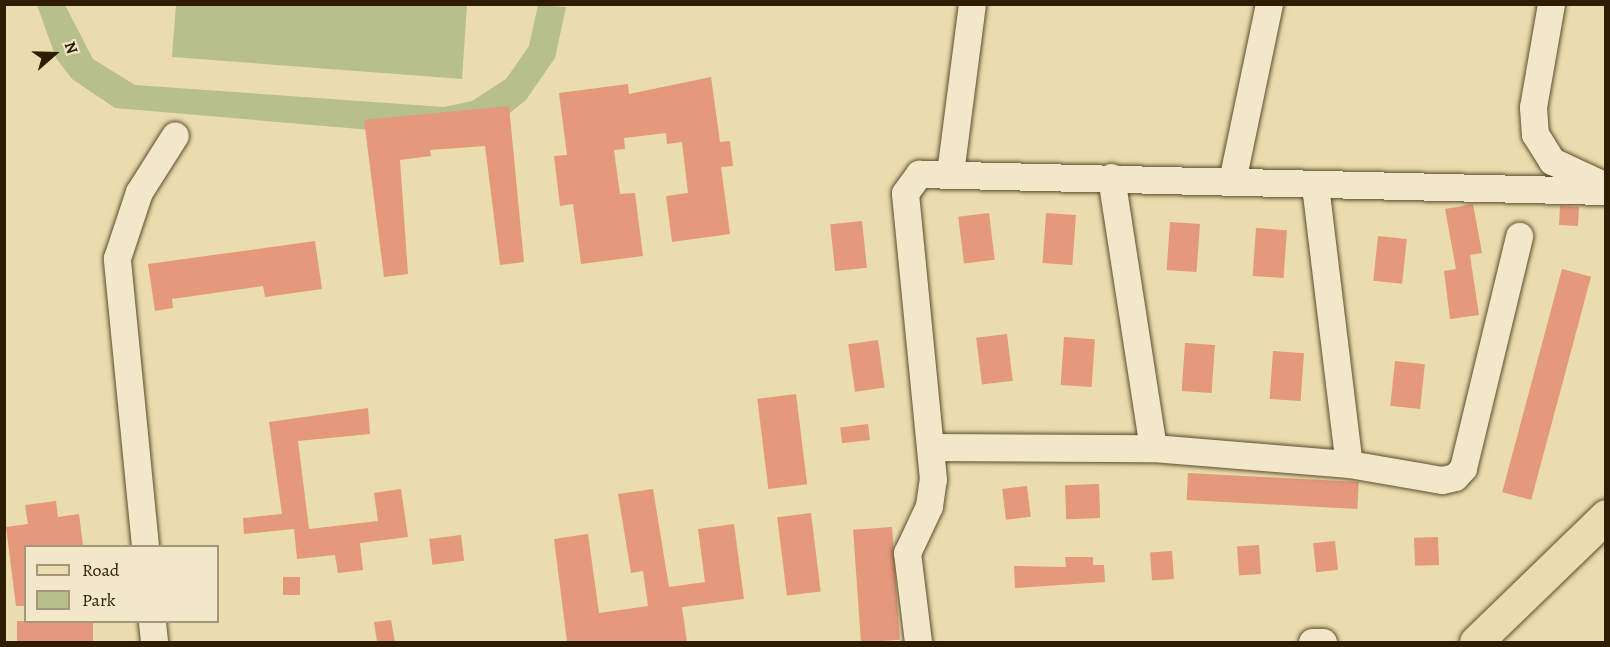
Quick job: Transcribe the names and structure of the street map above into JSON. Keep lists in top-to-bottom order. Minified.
{"legend":["Road","Park"],"north":"right"}
